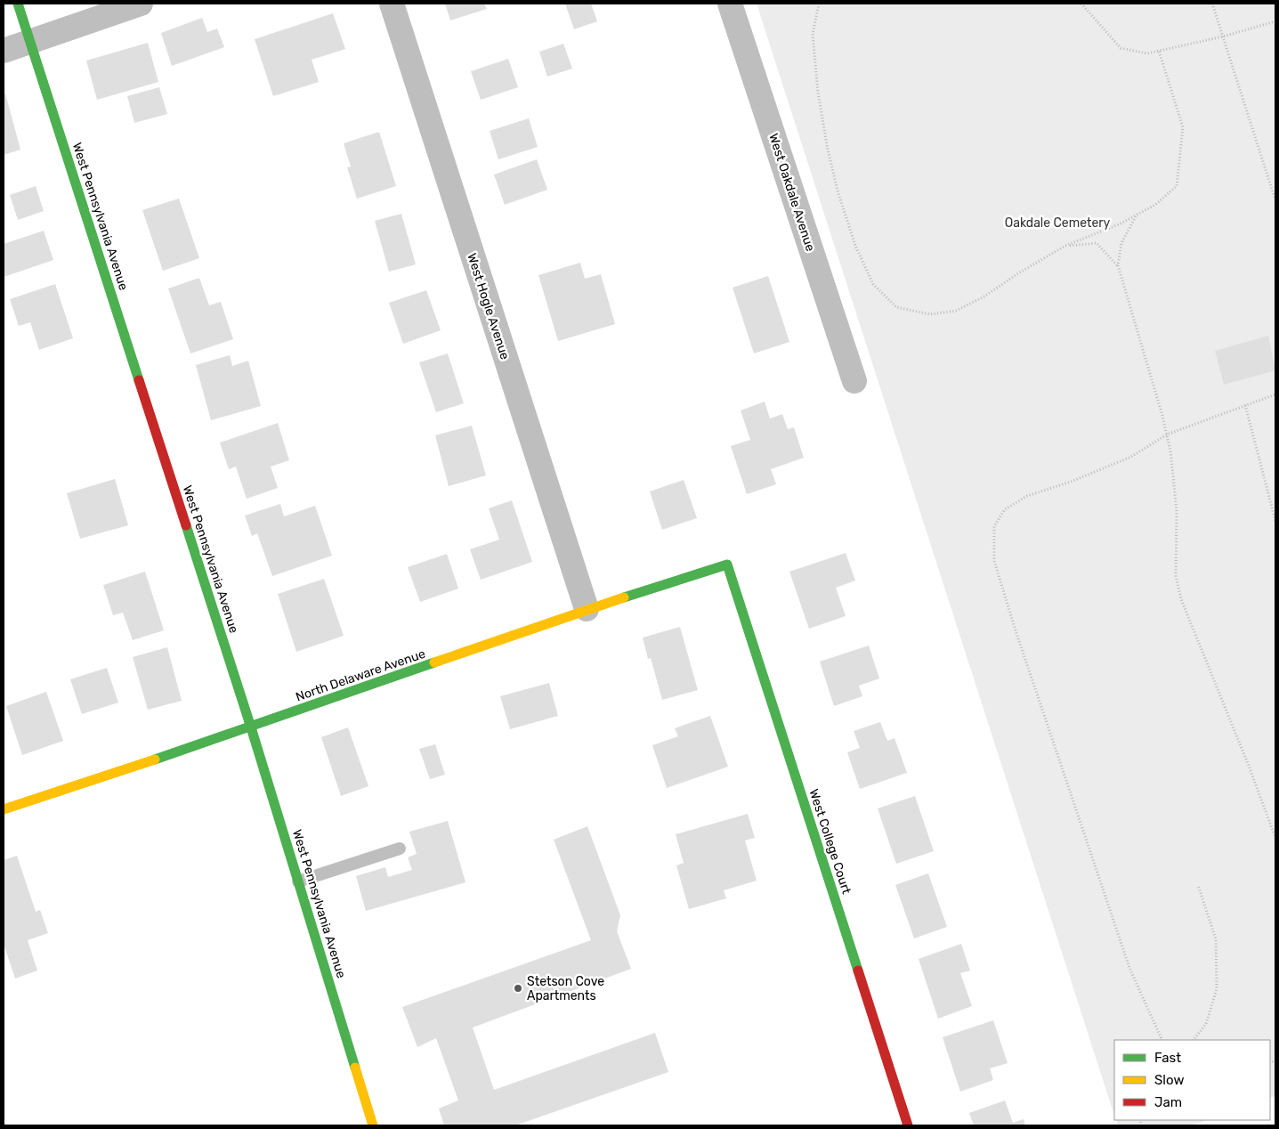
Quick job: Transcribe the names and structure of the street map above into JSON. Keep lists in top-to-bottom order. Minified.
{"streets":{"street":["West Oakdale Avenue","West Pennsylvania Avenue","West Hogle Avenue","North Delaware Avenue","West College Court"]},"crossings":[["West Pennsylvania Avenue","North Delaware Avenue"],["West Hogle Avenue","North Delaware Avenue"],["North Delaware Avenue","West College Court"]],"parks":["Oakdale Cemetery"],"places":["Stetson Cove Apartments"],"legend":["Fast","Slow","Jam"]}
